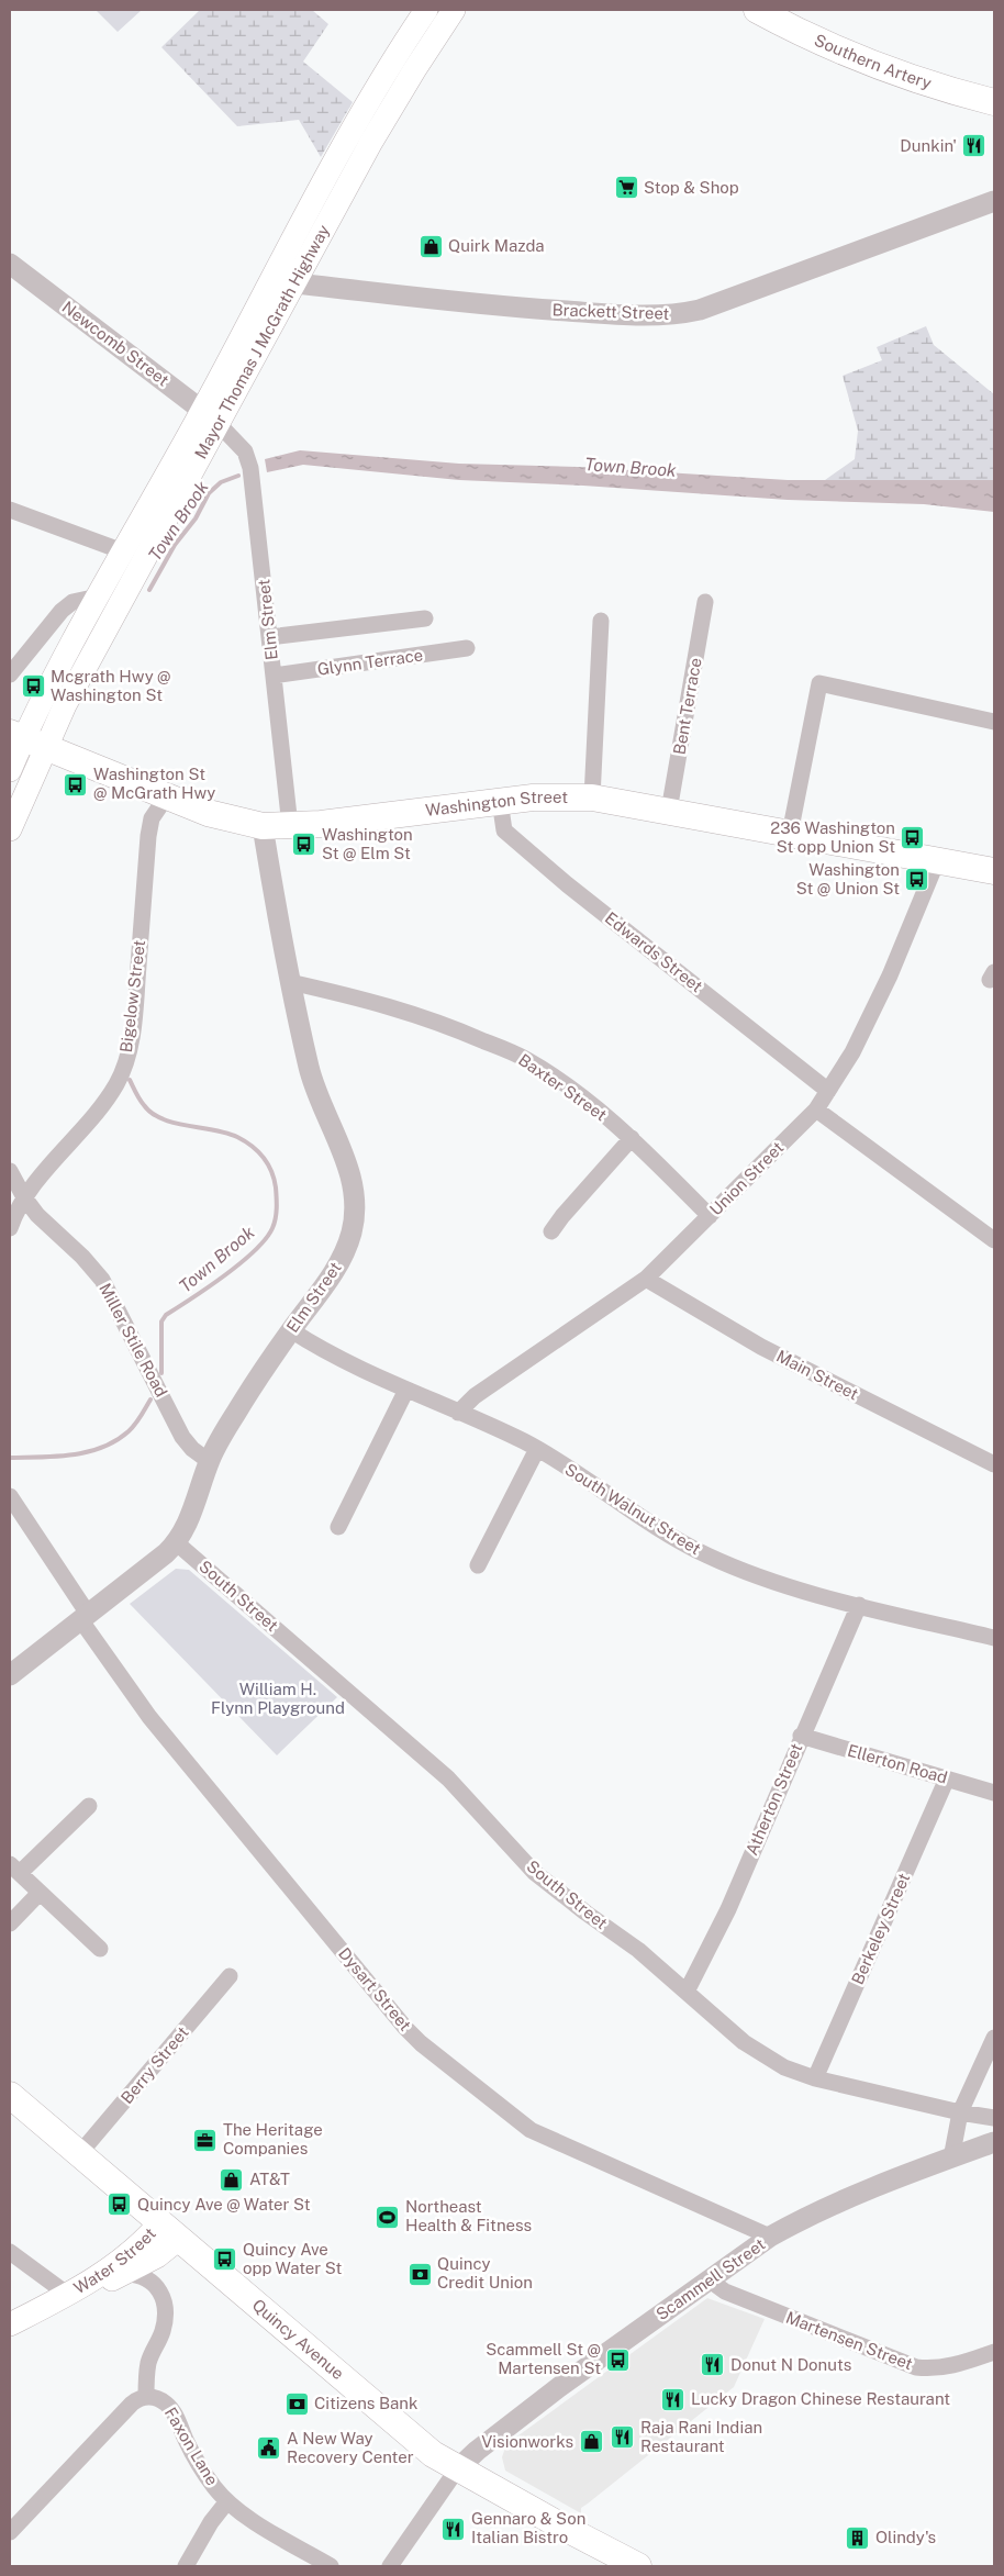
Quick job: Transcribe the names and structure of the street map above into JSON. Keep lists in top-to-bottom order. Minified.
{"streets":{"main road":["Southern Artery","Mayor Thomas J McGrath Highway","Washington Street","Water Street","Quincy Avenue"],"street":["Brackett Street","Newcomb Street","Elm Street","Glynn Terrace","Bent Terrace","Edwards Street","Bigelow Street","Baxter Street","Union Street","Miller Stile Road","Main Street","South Walnut Street","South Street","Ellerton Road","Atherton Street","Berkeley Street","Dysart Street","Berry Street","Scammell Street","Martensen Street","Faxon Lane"]},"crossings":[["Brackett Street","Mayor Thomas J McGrath Highway"],["Mayor Thomas J McGrath Highway","Newcomb Street"],["Mayor Thomas J McGrath Highway","Elm Street"],["Mayor Thomas J McGrath Highway","Washington Street"],["Newcomb Street","Elm Street"],["Elm Street","Glynn Terrace"],["Elm Street","Washington Street"],["Elm Street","Baxter Street"],["Elm Street","Miller Stile Road"],["Elm Street","South Walnut Street"],["Elm Street","South Street"],["Elm Street","Dysart Street"],["Bent Terrace","Washington Street"],["Washington Street","Edwards Street"],["Washington Street","Bigelow Street"],["Washington Street","Union Street"],["Edwards Street","Union Street"],["Bigelow Street","Miller Stile Road"],["Baxter Street","Union Street"],["Union Street","Main Street"],["Union Street","South Walnut Street"],["South Walnut Street","Atherton Street"],["South Street","Atherton Street"],["South Street","Berkeley Street"],["Ellerton Road","Atherton Street"],["Ellerton Road","Berkeley Street"],["Dysart Street","Scammell Street"],["Berry Street","Quincy Avenue"],["Water Street","Quincy Avenue"],["Water Street","Faxon Lane"],["Scammell Street","Quincy Avenue"],["Scammell Street","Martensen Street"]],"water":["Town Brook"],"parks":["William H. Flynn Playground"],"places":{"restaurant":["Dunkin'","Donut N Donuts","Lucky Dragon Chinese Restaurant","Raja Rani Indian Restaurant","Gennaro & Son Italian Bistro"],"supermarket":["Stop & Shop"],"shop":["Quirk Mazda","AT&T","Visionworks"],"bus stop":["Mcgrath Hwy @ Washington St","Washington St @ McGrath Hwy","236 Washington St opp Union St","Washington St @ Elm St","Washington St @ Union St","Quincy Ave @ Water St","Quincy Ave opp Water St","Scammell St @ Martensen St"],"office":["The Heritage Companies"],"sports":["Northeast Health & Fitness"],"bank":["Quincy Credit Union","Citizens Bank"],"public building":["A New Way Recovery Center"],"building":["Olindy's"]}}
